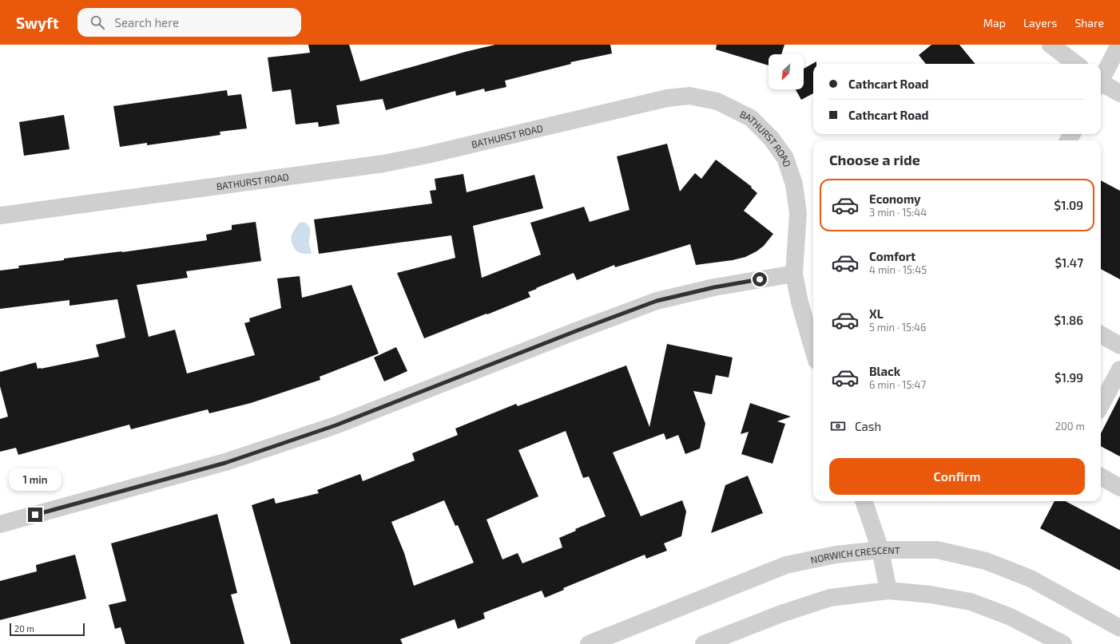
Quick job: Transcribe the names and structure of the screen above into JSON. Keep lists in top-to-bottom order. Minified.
{"streets":{"street":["BATHURST ROAD","NORWICH CRESCENT"]},"scale_bar":"20 m","north":"bottom left","page":{"header":"Swyft","search":"Search here","nav":["Map","Layers","Share"],"banner":["Cathcart Road","Cathcart Road"],"heading":"Choose a ride","list":[{"name":"Economy","note":"3 min · 15:44","value":"$1.09"},{"name":"Comfort","note":"4 min · 15:45","value":"$1.47"},{"name":"XL","note":"5 min · 15:46","value":"$1.86"},{"name":"Black","note":"6 min · 15:47","value":"$1.99"}],"pay":["Cash","200 m"],"buttons":"Confirm","bubble":"1 min","scale":"20 m"}}
